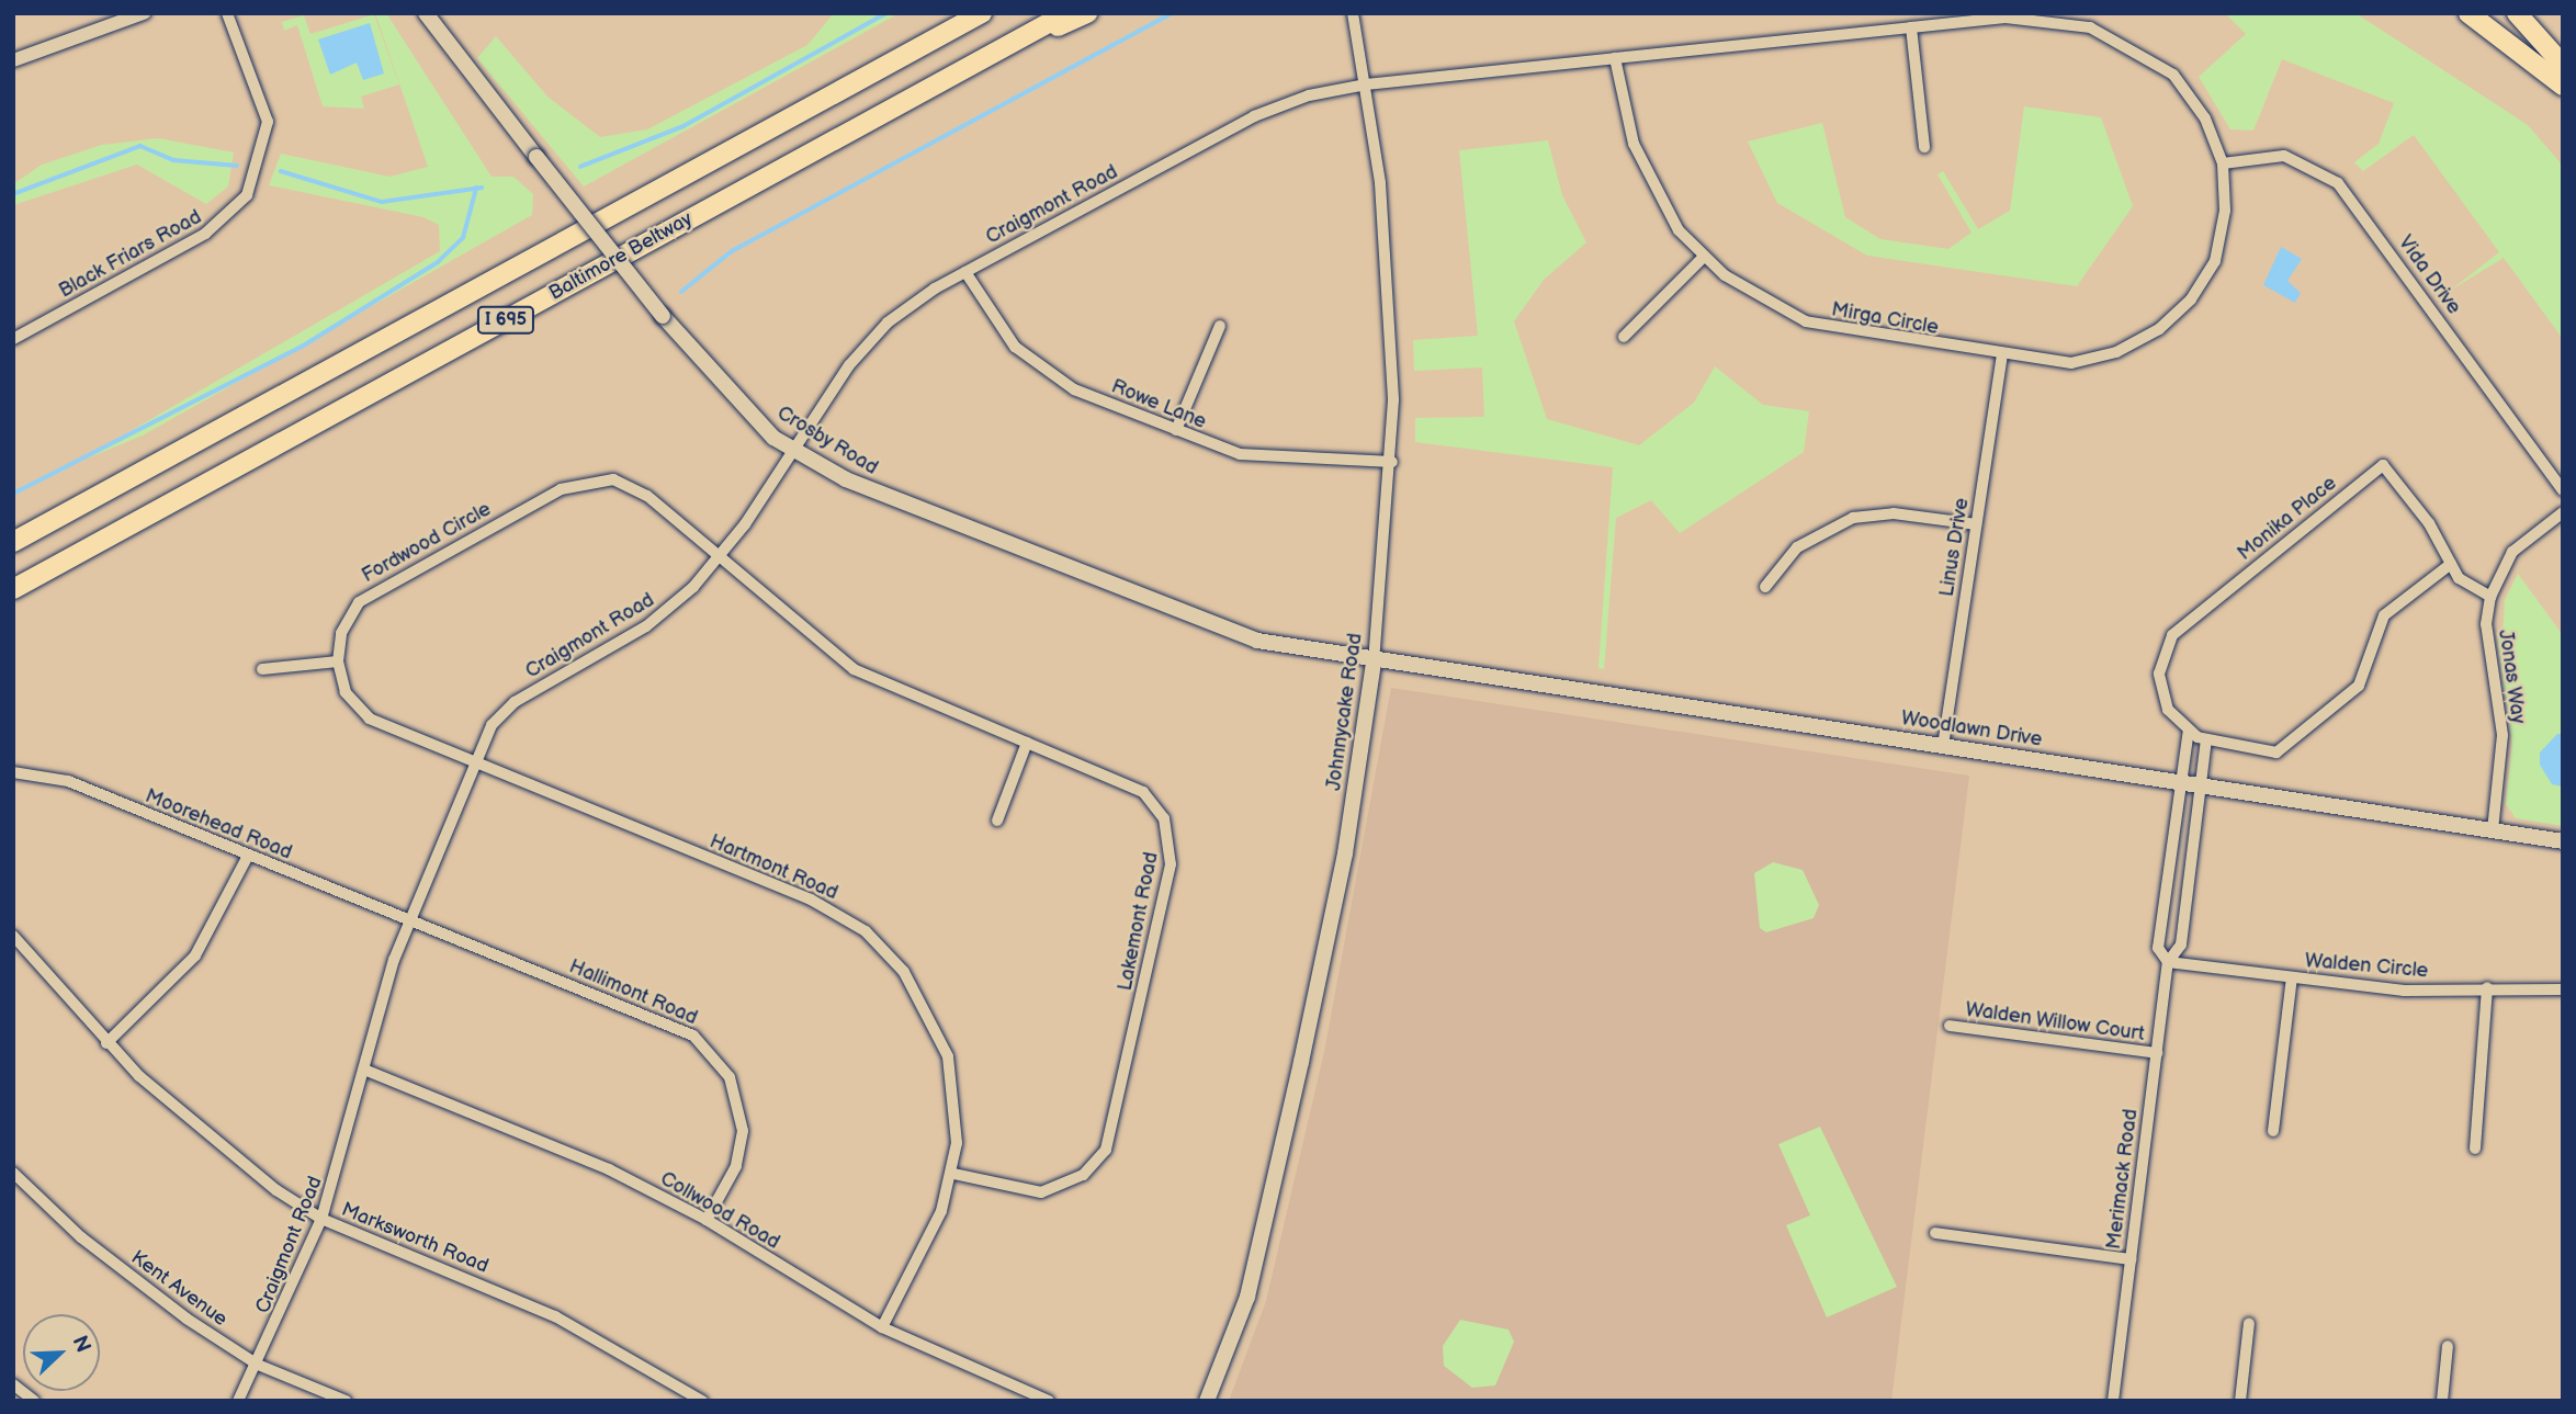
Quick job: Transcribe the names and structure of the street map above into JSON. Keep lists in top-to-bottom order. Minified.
{"streets":{"highway":["Baltimore Beltway","I 695"],"main road":["Crosby Road","Johnnycake Road","Woodlawn Drive"],"street":["Craigmont Road","Black Friars Road","Vida Drive","Mirga Circle","Rowe Lane","Monika Place","Fordwood Circle","Linus Drive","Jonas Way","Moorehead Road","Hartmont Road","Lakemont Road","Walden Circle","Hallimont Road","Walden Willow Court","Merimack Road","Collwood Road","Marksworth Road","Kent Avenue"]},"crossings":[["Craigmont Road","Vida Drive"],["Craigmont Road","Mirga Circle"],["Craigmont Road","Rowe Lane"],["Craigmont Road","Crosby Road"],["Craigmont Road","Fordwood Circle"],["Craigmont Road","Johnnycake Road"],["Craigmont Road","Moorehead Road"],["Craigmont Road","Hartmont Road"],["Craigmont Road","Lakemont Road"],["Craigmont Road","Hallimont Road"],["Craigmont Road","Collwood Road"],["Craigmont Road","Marksworth Road"],["Craigmont Road","Kent Avenue"],["Mirga Circle","Linus Drive"],["Rowe Lane","Johnnycake Road"],["Crosby Road","Johnnycake Road"],["Crosby Road","Woodlawn Drive"],["Monika Place","Jonas Way"],["Monika Place","Merimack Road"],["Fordwood Circle","Lakemont Road"],["Linus Drive","Woodlawn Drive"],["Jonas Way","Woodlawn Drive"],["Johnnycake Road","Woodlawn Drive"],["Woodlawn Drive","Merimack Road"],["Moorehead Road","Hallimont Road"],["Hartmont Road","Lakemont Road"],["Hartmont Road","Collwood Road"],["Walden Circle","Merimack Road"],["Hallimont Road","Collwood Road"],["Walden Willow Court","Merimack Road"]],"north":"top right"}
